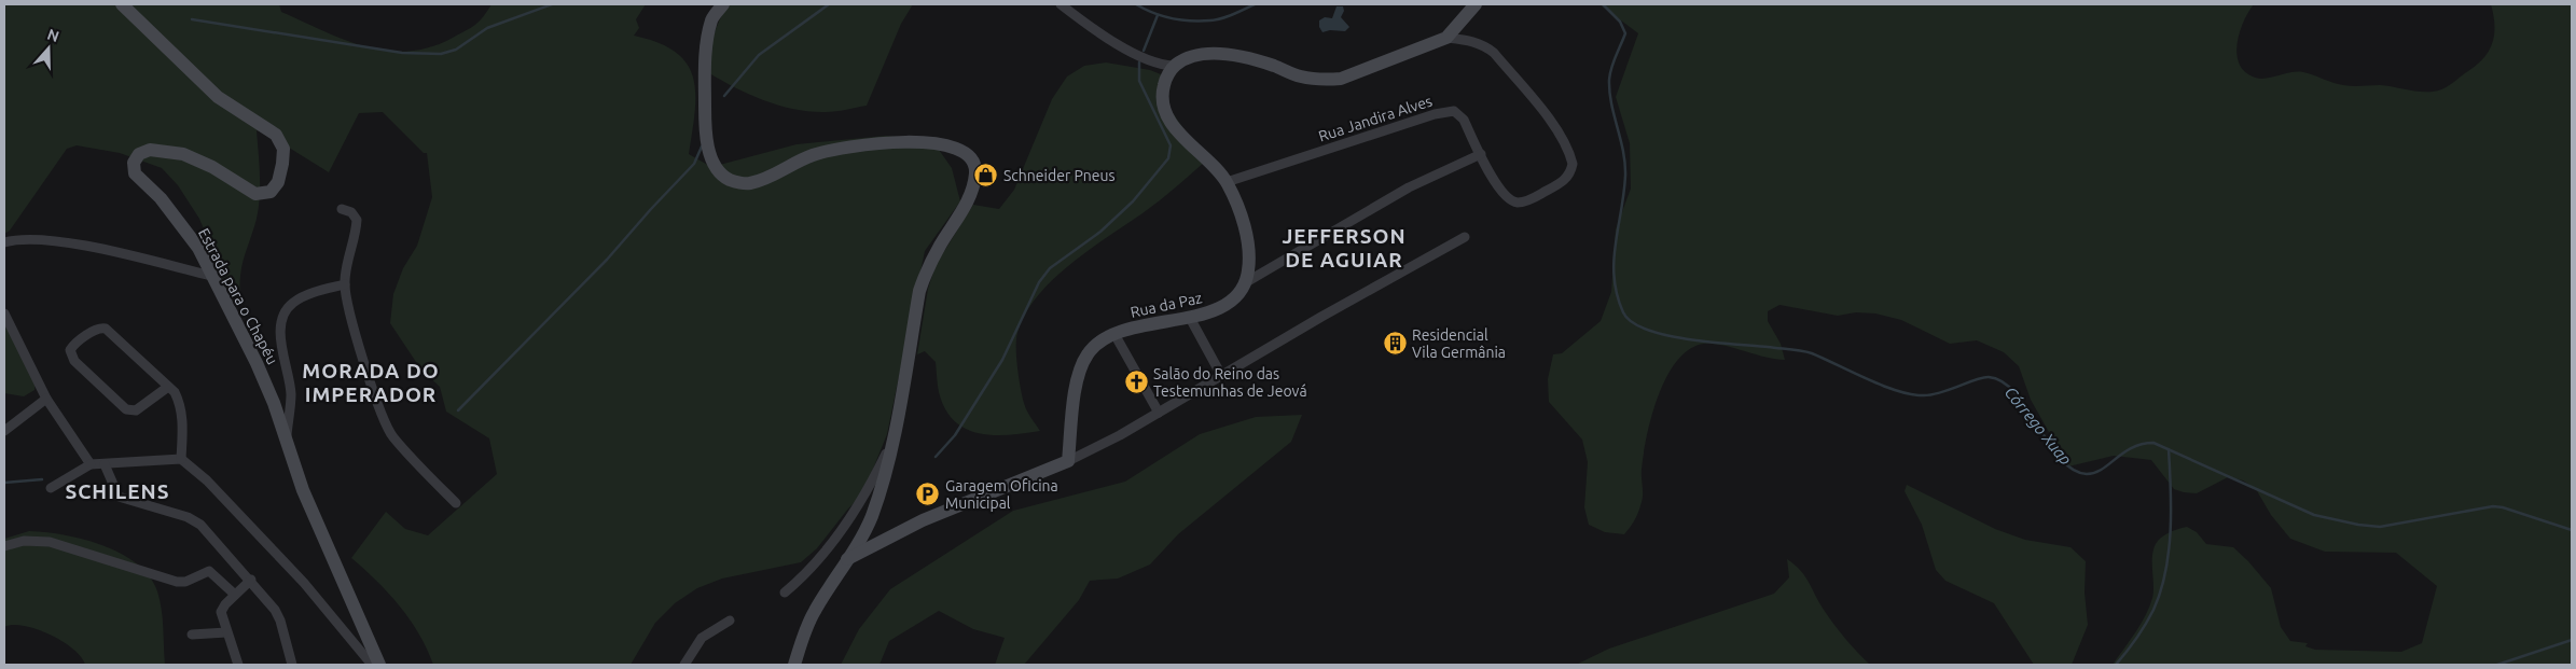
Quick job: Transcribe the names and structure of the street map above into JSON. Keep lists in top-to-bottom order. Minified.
{"streets":{"street":["Rua Jandira Alves","Estrada para o Chapéu","Rua da Paz"]},"districts":["JEFFERSON DE AGUIAR","MORADA DO IMPERADOR","SCHILENS"],"water":["Córrego Xuap"],"places":{"shop":["Schneider Pneus"],"building":["Residencial Vila Germânia"],"church":["Salão do Reino das Testemunhas de Jeová"],"parking":["Garagem Oficina Municipal"]},"north":"top"}
